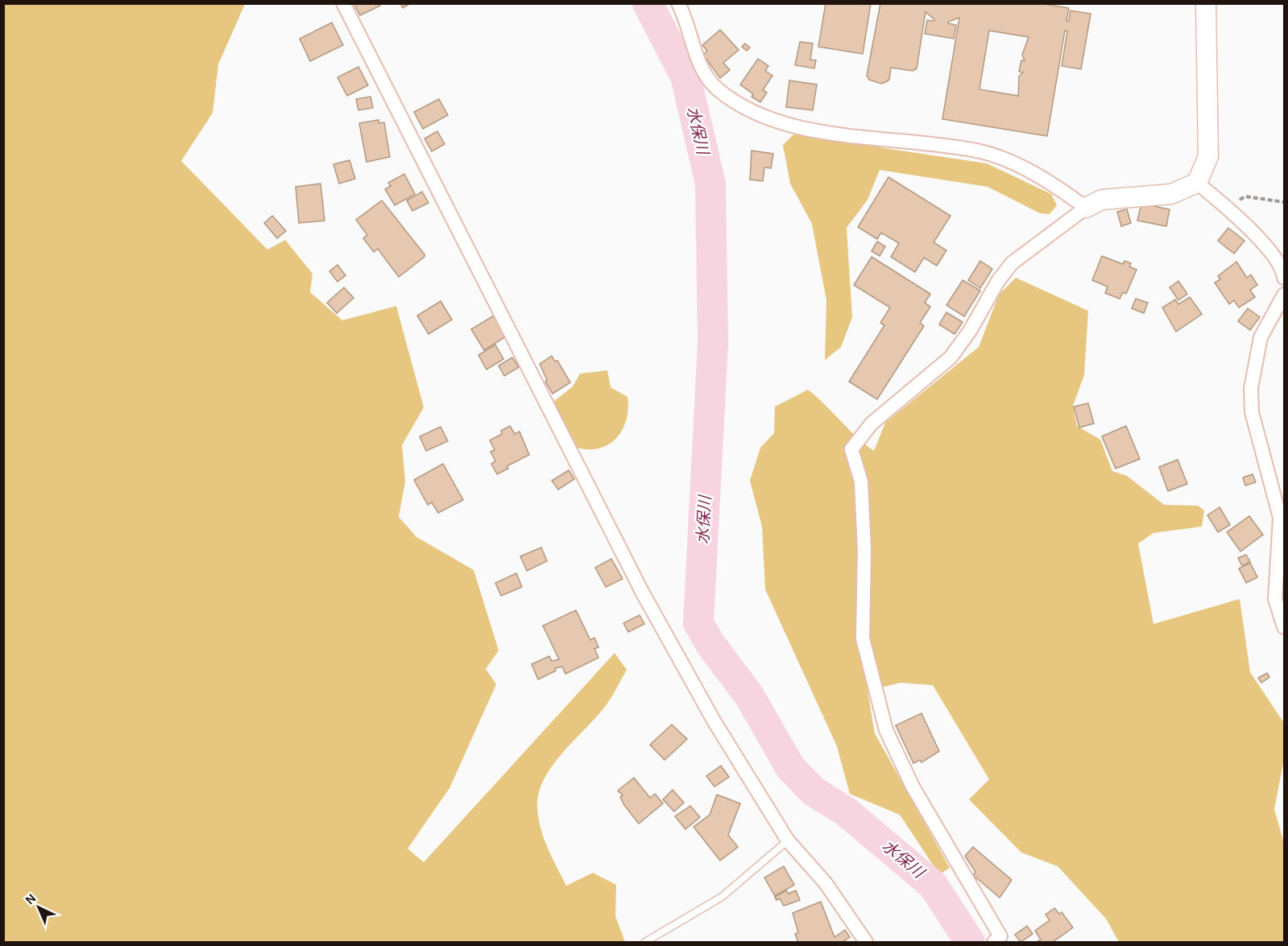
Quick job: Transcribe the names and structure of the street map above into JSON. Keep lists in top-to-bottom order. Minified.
{"water":["水保川"],"north":"top left"}
